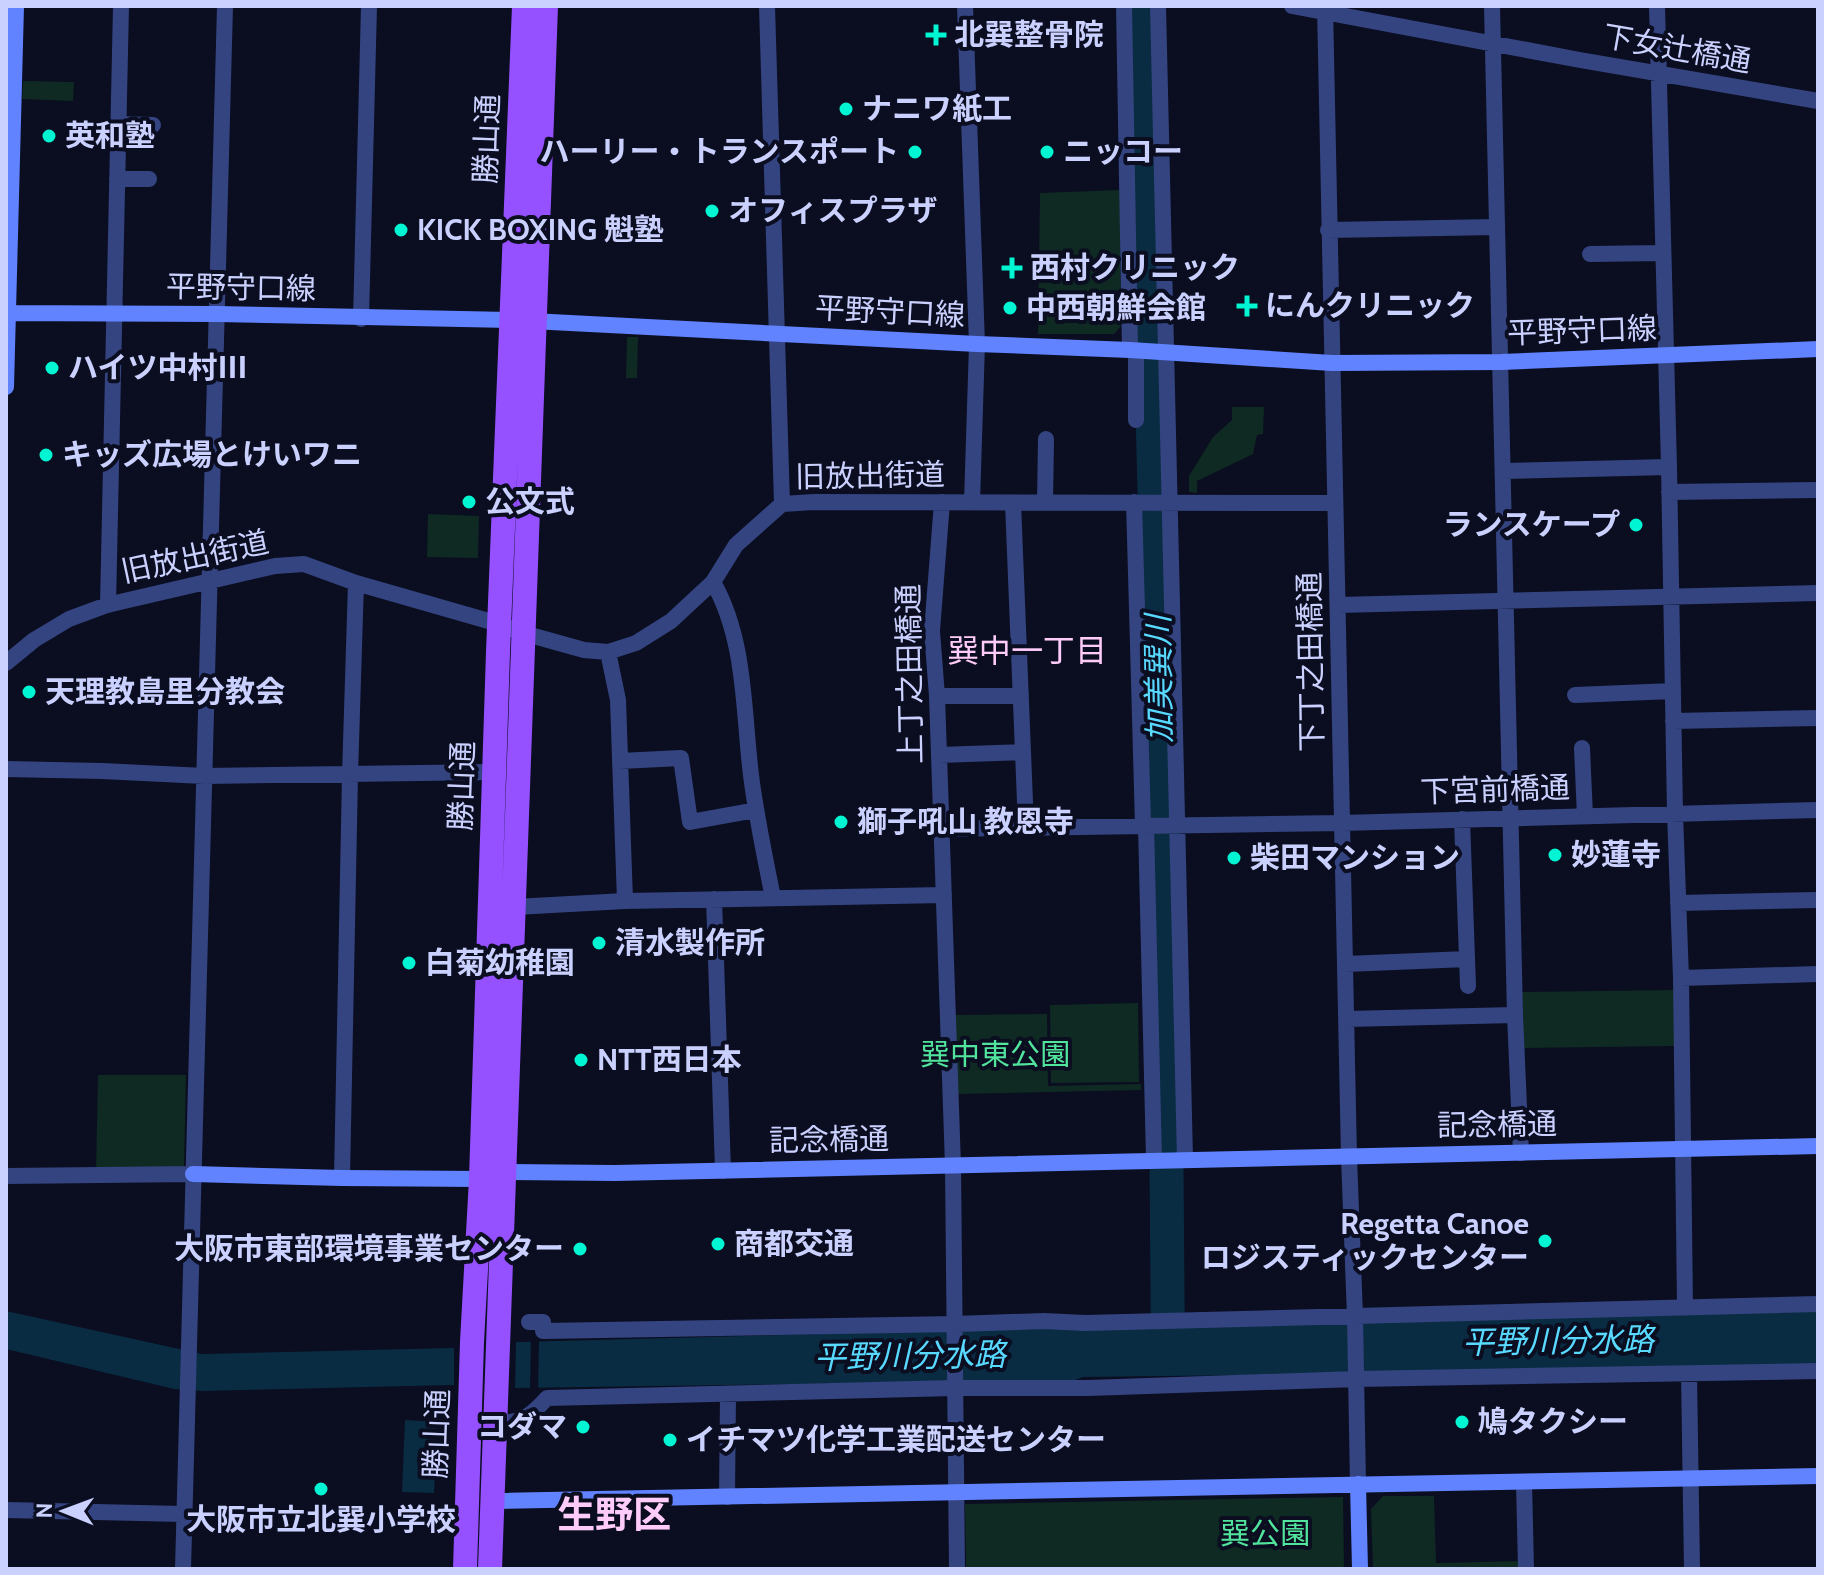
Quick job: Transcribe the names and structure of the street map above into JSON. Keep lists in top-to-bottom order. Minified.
{"streets":{"main road":["勝山通"],"street":["下女辻橋通","平野守口線","旧放出街道","下丁之田橋通","上丁之田橋通","下宮前橋通","記念橋通"]},"crossings":[["下女辻橋通","下丁之田橋通"],["勝山通","平野守口線"],["勝山通","旧放出街道"],["勝山通","記念橋通"],["平野守口線","下丁之田橋通"],["旧放出街道","上丁之田橋通"],["下丁之田橋通","下宮前橋通"],["下丁之田橋通","記念橋通"],["上丁之田橋通","記念橋通"]],"districts":["巽中一丁目","生野区"],"water":["加美巽川","平野川分水路"],"parks":["巽中東公園","巽公園"],"places":{"health":["北巽整骨院","西村クリニック","にんクリニック"],"other":["ナニワ紙工","英和塾","ハーリー・トランスポート","ニッコー","オフィスプラザ","KICK BOXING 魁塾","中西朝鮮会館","ハイツ中村Ⅲ","キッズ広場とけいワニ","公文式","ランスケープ","天理教島里分教会","獅子吼山 教恩寺","妙蓮寺","柴田マンション","清水製作所","白菊幼稚園","NTT西日本","Regetta Canoe ロジスティックセンター","商都交通","大阪市東部環境事業センター","鳩タクシー","コダマ","イチマツ化学工業配送センター","大阪市立北巽小学校"]},"north":"left"}
